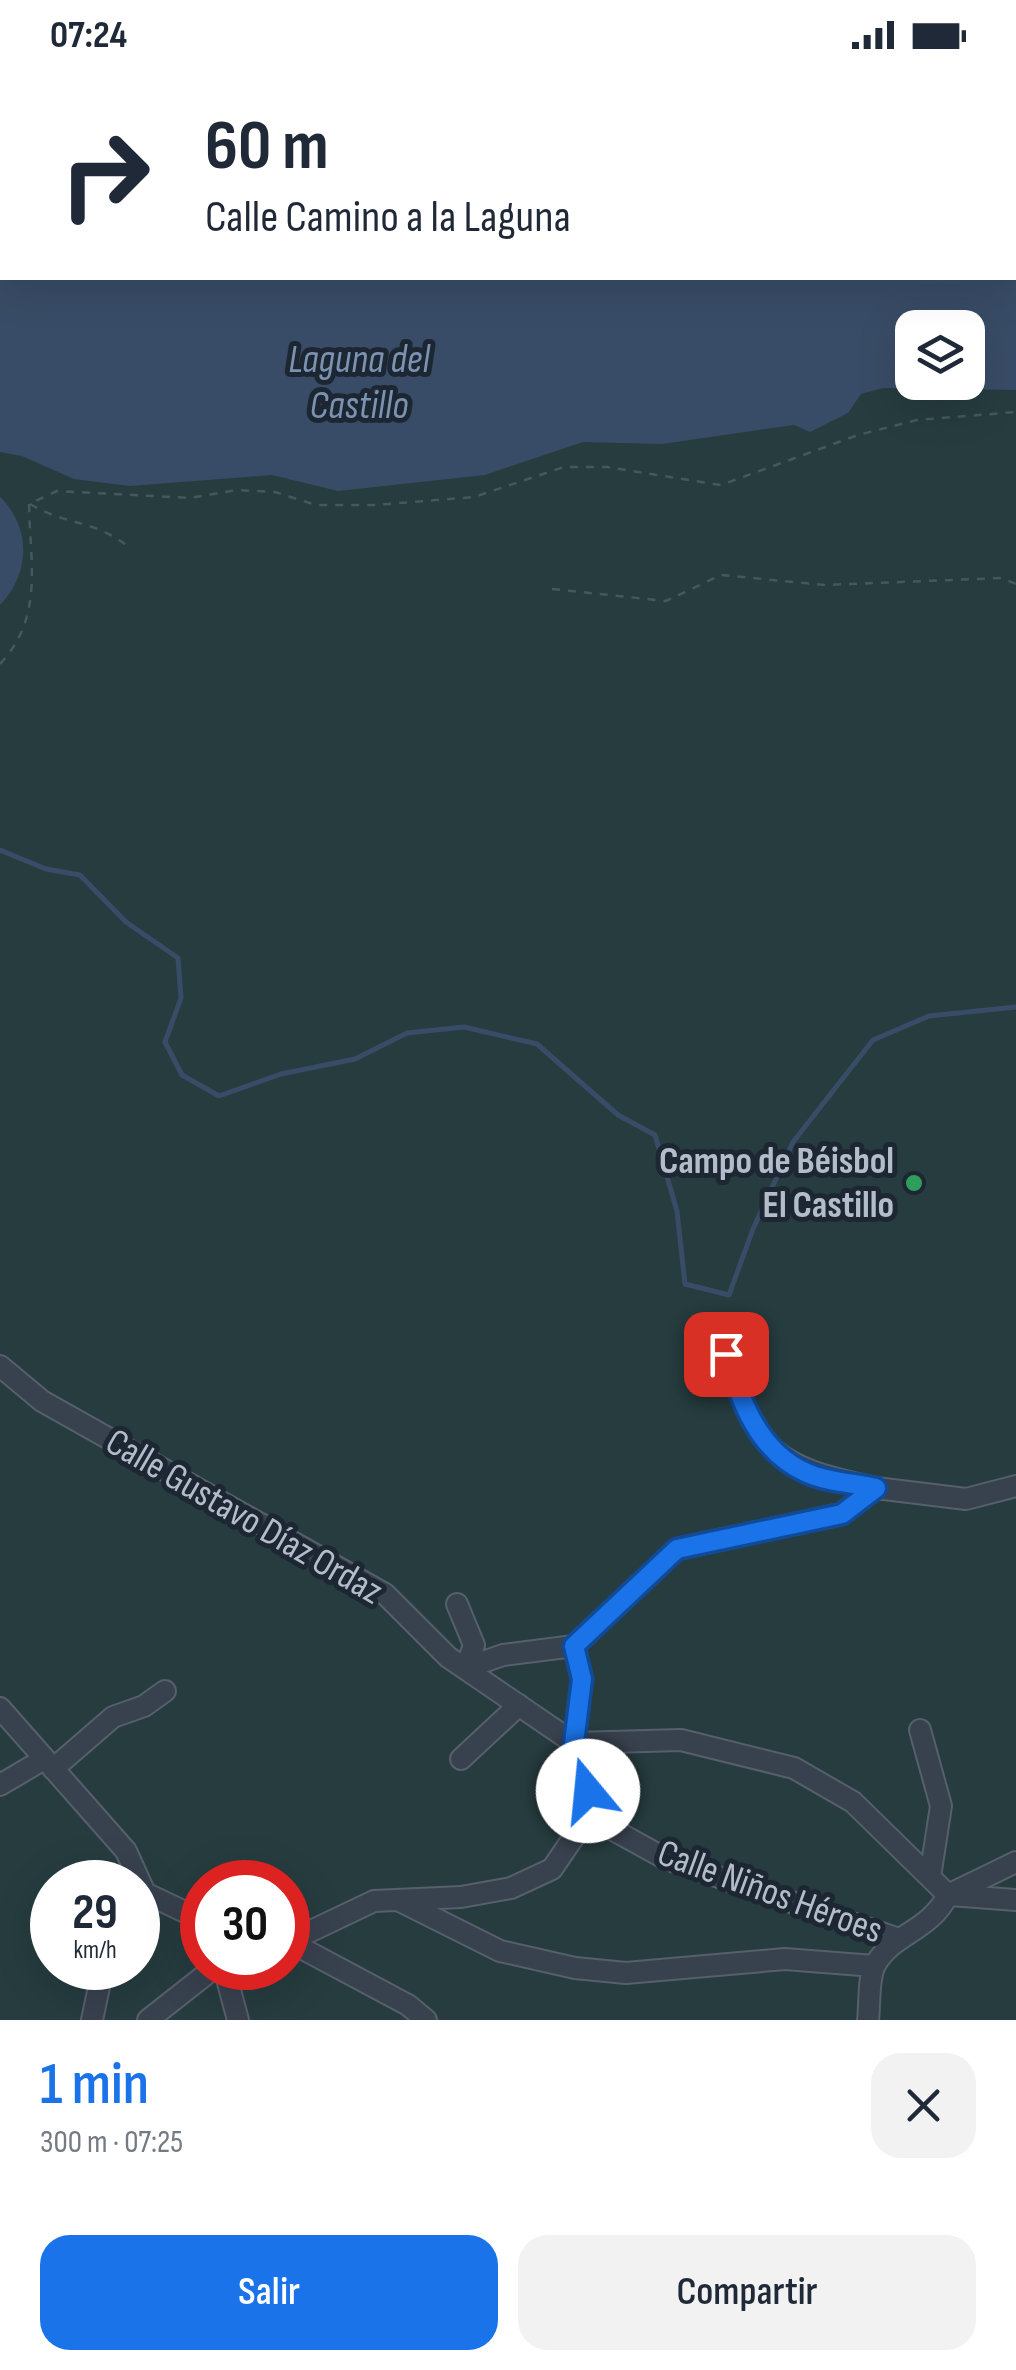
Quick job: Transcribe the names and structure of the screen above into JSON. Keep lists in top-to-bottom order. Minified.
{"streets":{"street":["Calle Gustavo Díaz Ordaz","Calle Niños Héroes"]},"water":["Laguna del Castillo"],"places":["Campo de Béisbol El Castillo"],"page":{"status":"07:24","turn":["60 m","Calle Camino a la Laguna"],"speed":"29 km/h","limit":"30","heading":["1 min","300 m · 07:25"],"buttons":["Salir","Compartir"]}}
